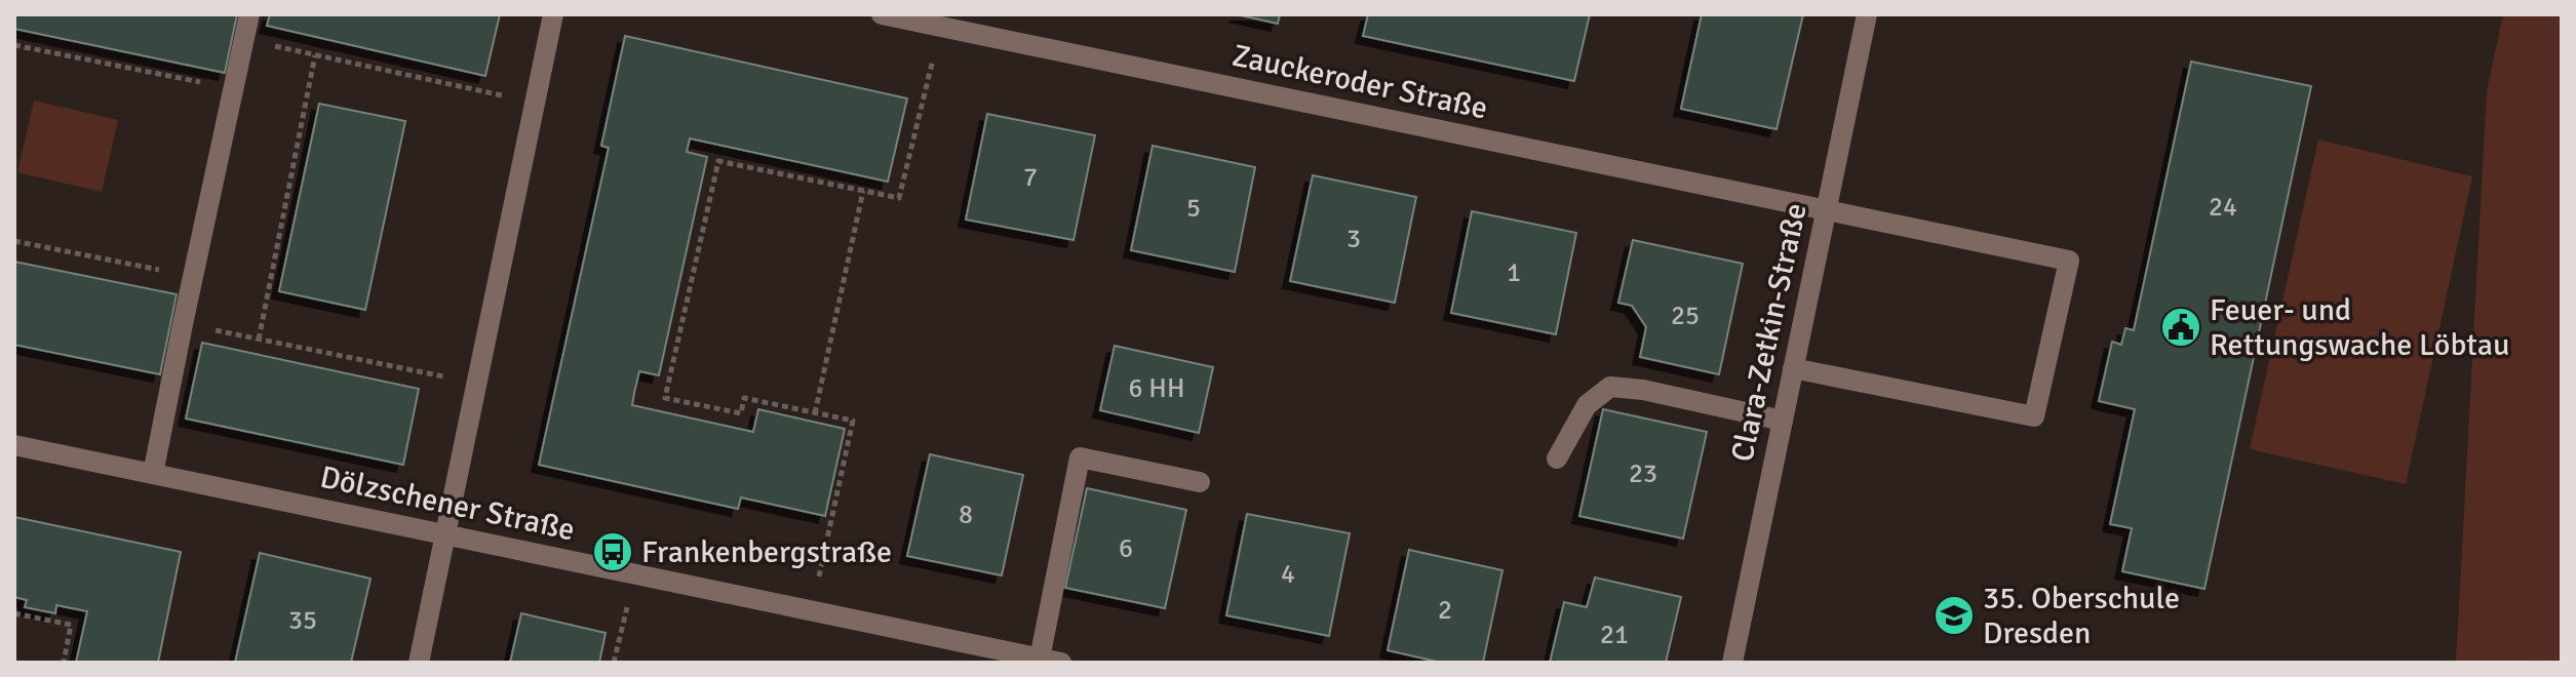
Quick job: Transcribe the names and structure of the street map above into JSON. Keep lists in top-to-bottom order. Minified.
{"streets":{"street":["Zauckeroder Straße","Clara-Zetkin-Straße","Dölzschener Straße"]},"crossings":[["Zauckeroder Straße","Clara-Zetkin-Straße"]],"places":{"public building":["Feuer- und Rettungswache Löbtau"],"bus stop":["Frankenbergstraße"],"school or university":["35. Oberschule Dresden"]},"house_numbers":["7","24","5","3","1","25","6 HH","23","8","6","4","2","35","21"]}
